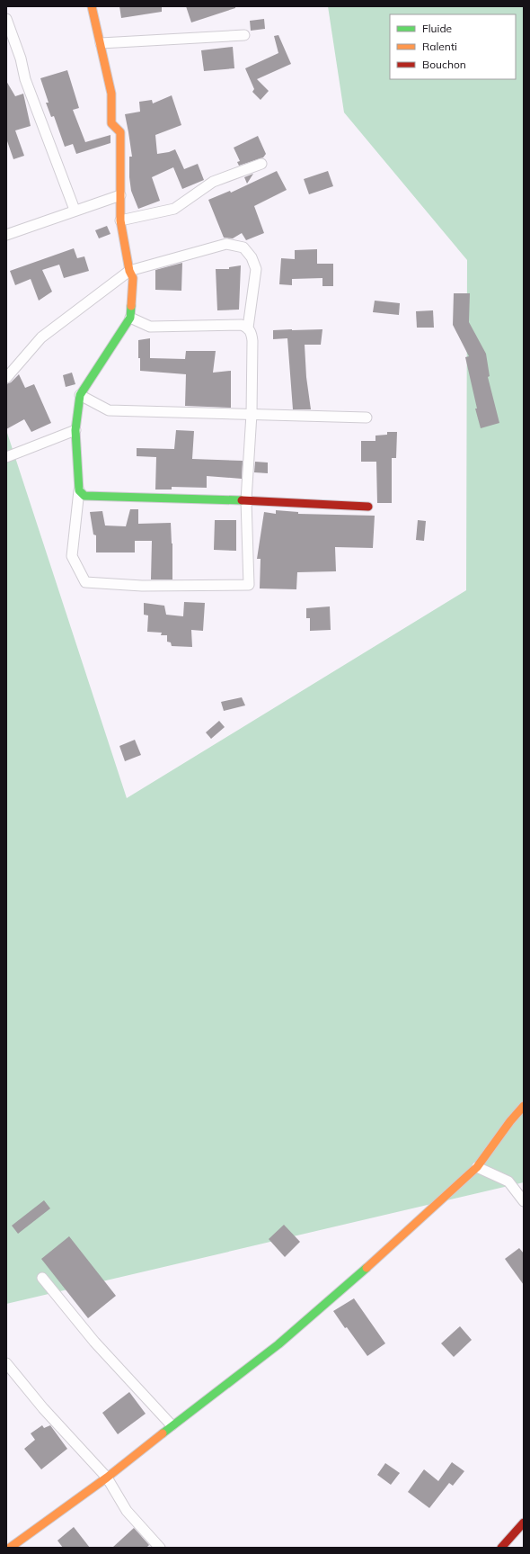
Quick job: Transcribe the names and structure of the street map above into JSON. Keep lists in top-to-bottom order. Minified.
{"legend":["Fluide","Ralenti","Bouchon"]}
